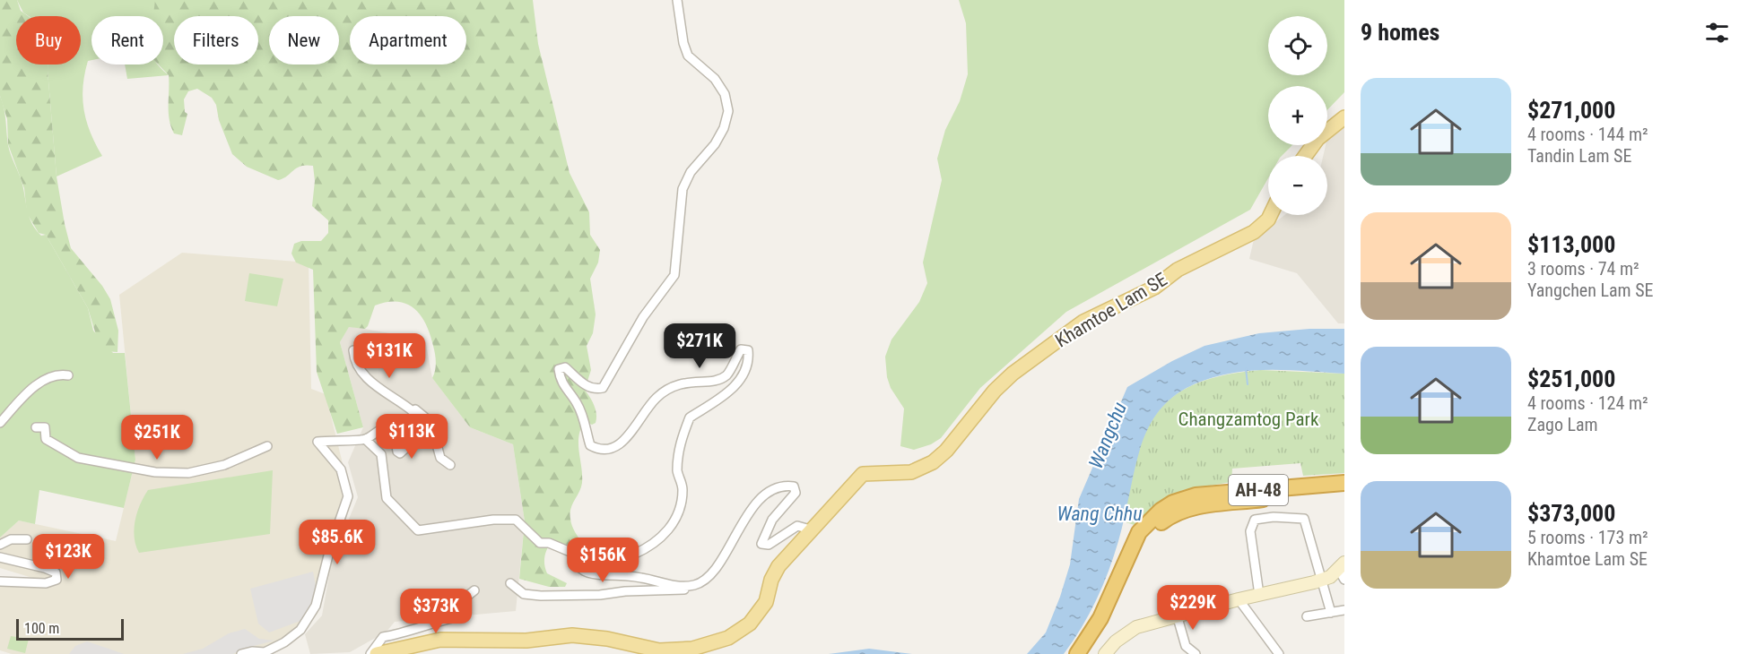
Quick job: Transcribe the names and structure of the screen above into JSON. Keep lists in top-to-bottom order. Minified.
{"streets":{"highway":["AH-48"],"main road":["Khamtoe Lam SE"]},"water":["Wangchu","Wang Chhu"],"parks":["Changzamtog Park"],"scale_bar":"100 m","page":{"heading":"9 homes","map_buttons":["+","−"],"chip":["Buy","Rent","Filters","New","Apartment"],"list":[{"name":"$271,000","note":"4 rooms · 144 m² · Tandin Lam SE"},{"name":"$113,000","note":"3 rooms · 74 m² · Yangchen Lam SE"},{"name":"$251,000","note":"4 rooms · 124 m² · Zago Lam"},{"name":"$373,000","note":"5 rooms · 173 m² · Khamtoe Lam SE"}],"price":["$271K","$131K","$113K","$251K","$85.6K","$123K","$156K","$229K","$373K"],"scale":"100 m"}}
